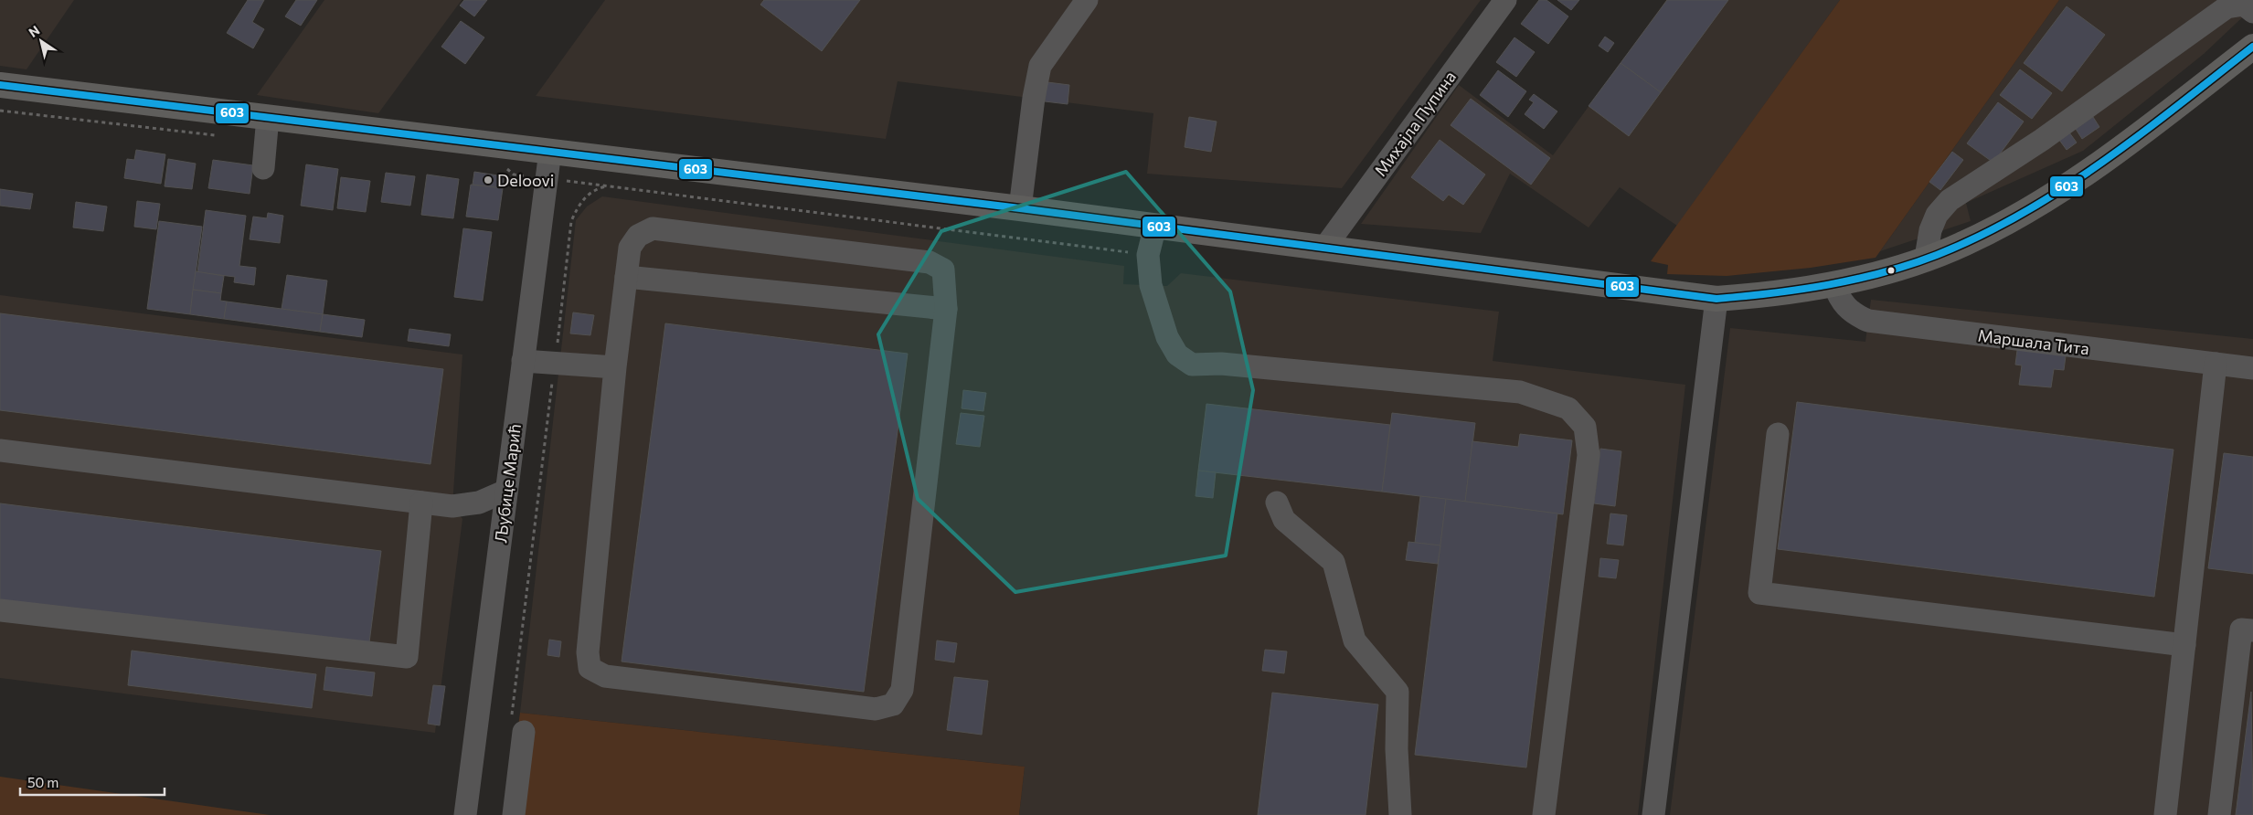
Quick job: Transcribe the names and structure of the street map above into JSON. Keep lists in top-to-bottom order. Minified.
{"streets":{"street":["Михајла Пупина","Маршала Тита","Љубице Марић"]},"places":["Deloovi"],"lines":["transit line 603"],"scale_bar":"50 m","north":"top left"}
